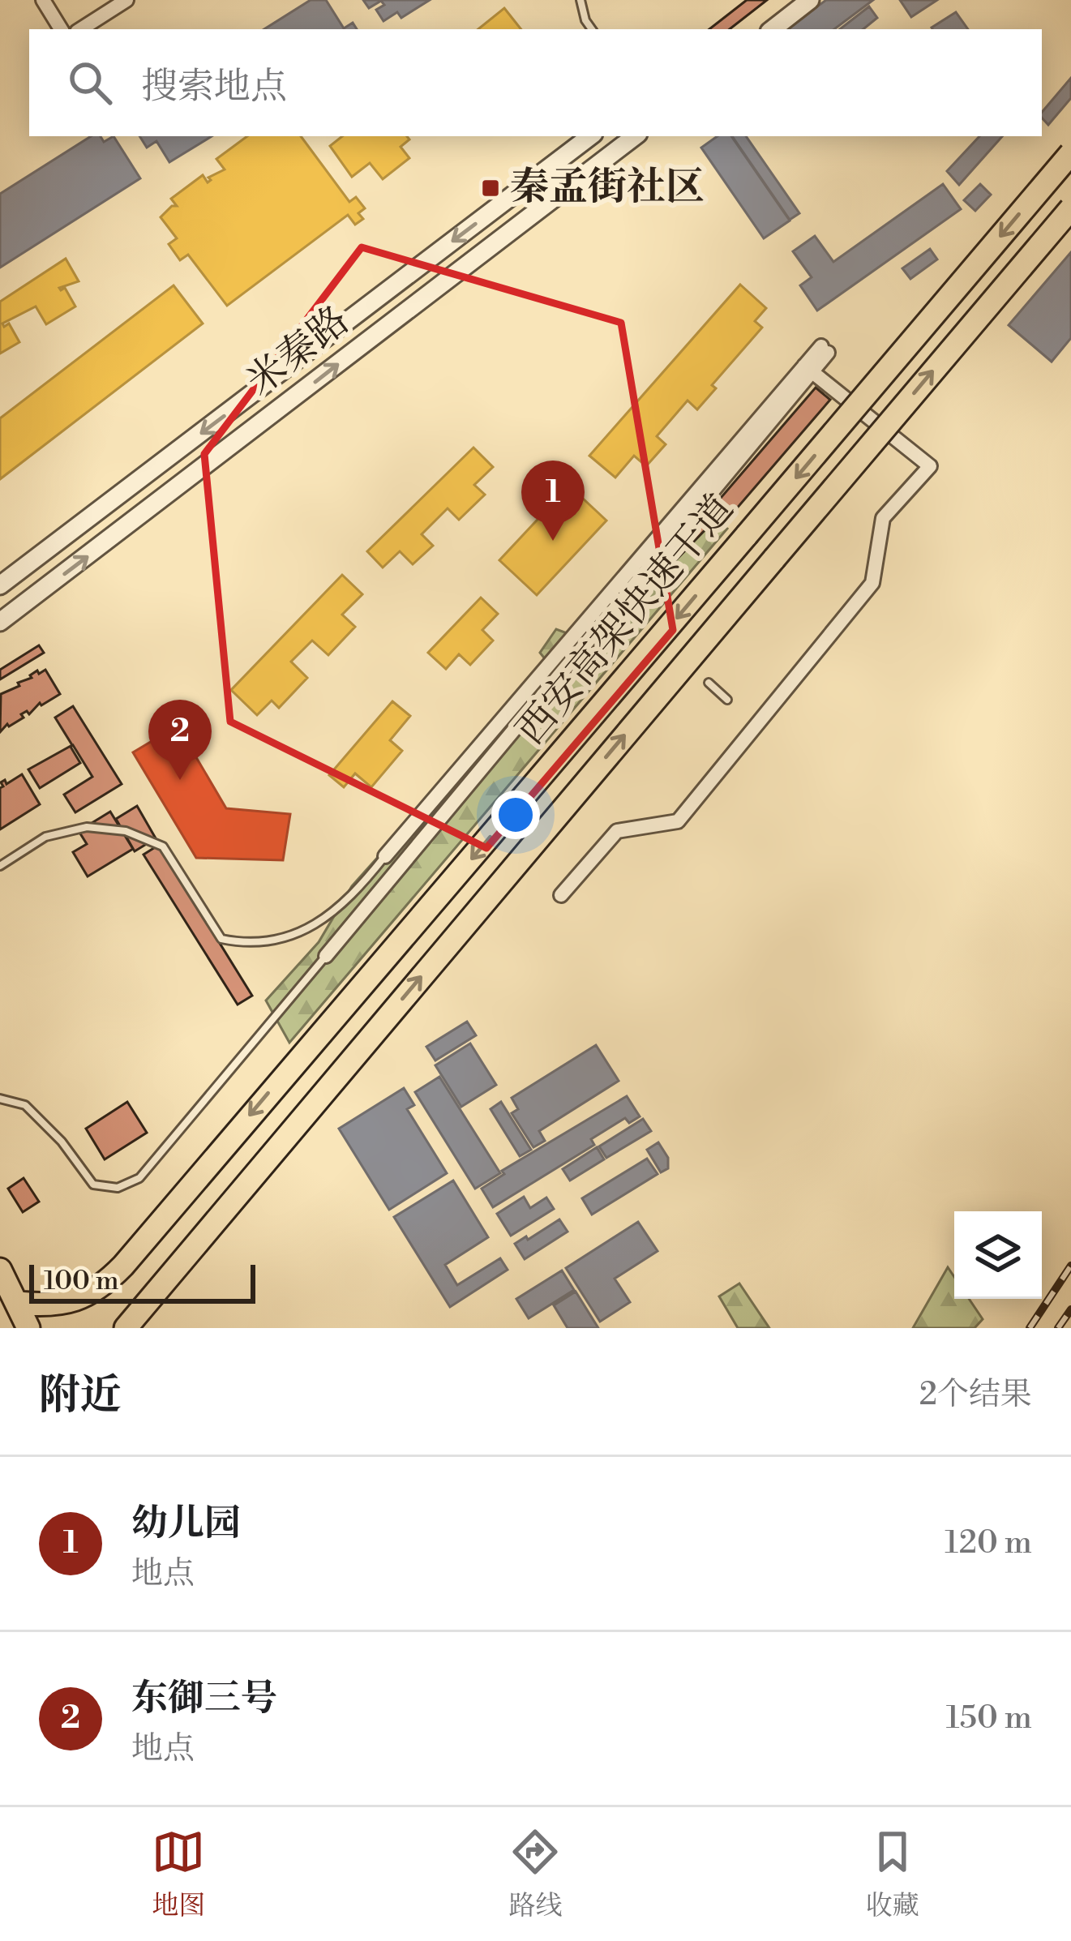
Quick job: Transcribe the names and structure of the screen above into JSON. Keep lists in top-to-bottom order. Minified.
{"streets":{"highway":["西安高架快速干道"],"street":["米秦路"]},"places":{"transit":["秦孟街社区"]},"scale_bar":"100 m","page":{"search":"搜索地点","pins":["1","2"],"scale":"100 m","heading":["附近","2个结果"],"list":[{"mark":"1","name":"幼儿园","note":"地点","value":"120 m"},{"mark":"2","name":"东御三号","note":"地点","value":"150 m"}],"nav":["地图","路线","收藏"]}}
